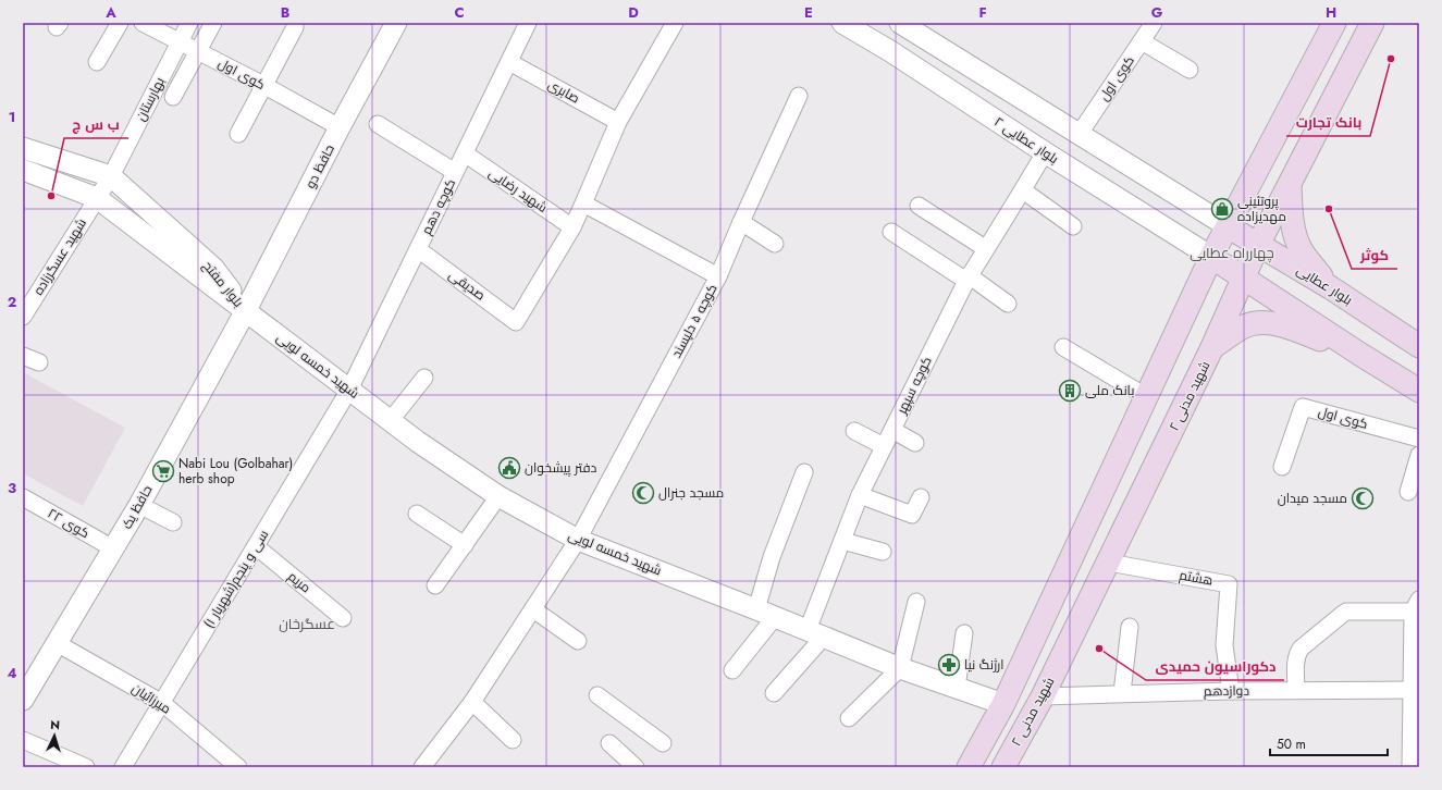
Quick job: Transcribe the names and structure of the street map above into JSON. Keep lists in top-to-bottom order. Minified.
{"streets":{"main road":["بلوار عطایی","شهید مدنی ۲"],"street":["کوی اول","صابری","بهارستان","بلوار عطایی ۲","حافظ دو","شهید رضایی","کوچه دهم","شهید عسگرزاده","بلوار مفتح","صدیقی","کوچه ۵ دلپسند","شهید خمسه لویی","کوچه سپهر","حافظ یک","کوی ۲۲","هشتم","سی و پنجم(شهریار ۱)","مریم","دوازدهم","میرزائیان"]},"crossings":[["کوی اول","بهارستان"],["کوی اول","حافظ دو"],["صابری","کوچه دهم"],["بهارستان","شهید عسگرزاده"],["بهارستان","بلوار مفتح"],["بلوار عطایی ۲","کوچه سپهر"],["حافظ دو","بلوار مفتح"],["حافظ دو","شهید خمسه لویی"],["حافظ دو","حافظ یک"],["شهید رضایی","کوچه دهم"],["شهید رضایی","صدیقی"],["کوچه دهم","صدیقی"],["کوچه دهم","شهید خمسه لویی"],["کوچه دهم","سی و پنجم(شهریار ۱)"],["شهید عسگرزاده","بلوار مفتح"],["بلوار مفتح","شهید خمسه لویی"],["بلوار مفتح","حافظ یک"],["بلوار عطایی","شهید مدنی ۲"],["کوچه ۵ دلپسند","شهید خمسه لویی"],["شهید خمسه لویی","کوچه سپهر"],["شهید خمسه لویی","حافظ یک"],["شهید خمسه لویی","سی و پنجم(شهریار ۱)"],["شهید مدنی ۲","هشتم"],["شهید مدنی ۲","دوازدهم"],["حافظ یک","کوی ۲۲"],["حافظ یک","میرزائیان"],["هشتم","دوازدهم"],["سی و پنجم(شهریار ۱)","مریم"],["سی و پنجم(شهریار ۱)","میرزائیان"]],"districts":["چهارراه عطایی","عسگرخان"],"places":{"other":["بانک تجارت","ب س ج","کوثر","دکوراسیون حمیدی"],"shop":["پروتئينی مهديزاده"],"building":["بانک ملی"],"public building":["دفتر پیشخوان"],"supermarket":["Nabi Lou (Golbahar) herb shop"],"mosque":["مسجد جنرال","مسجد میدان"],"pharmacy":["ارژنگ نیا"]},"scale_bar":"50 m","north":"top","grid":{"columns":["A","B","C","D","E","F","G","H"],"rows":["1","2","3","4"]}}
